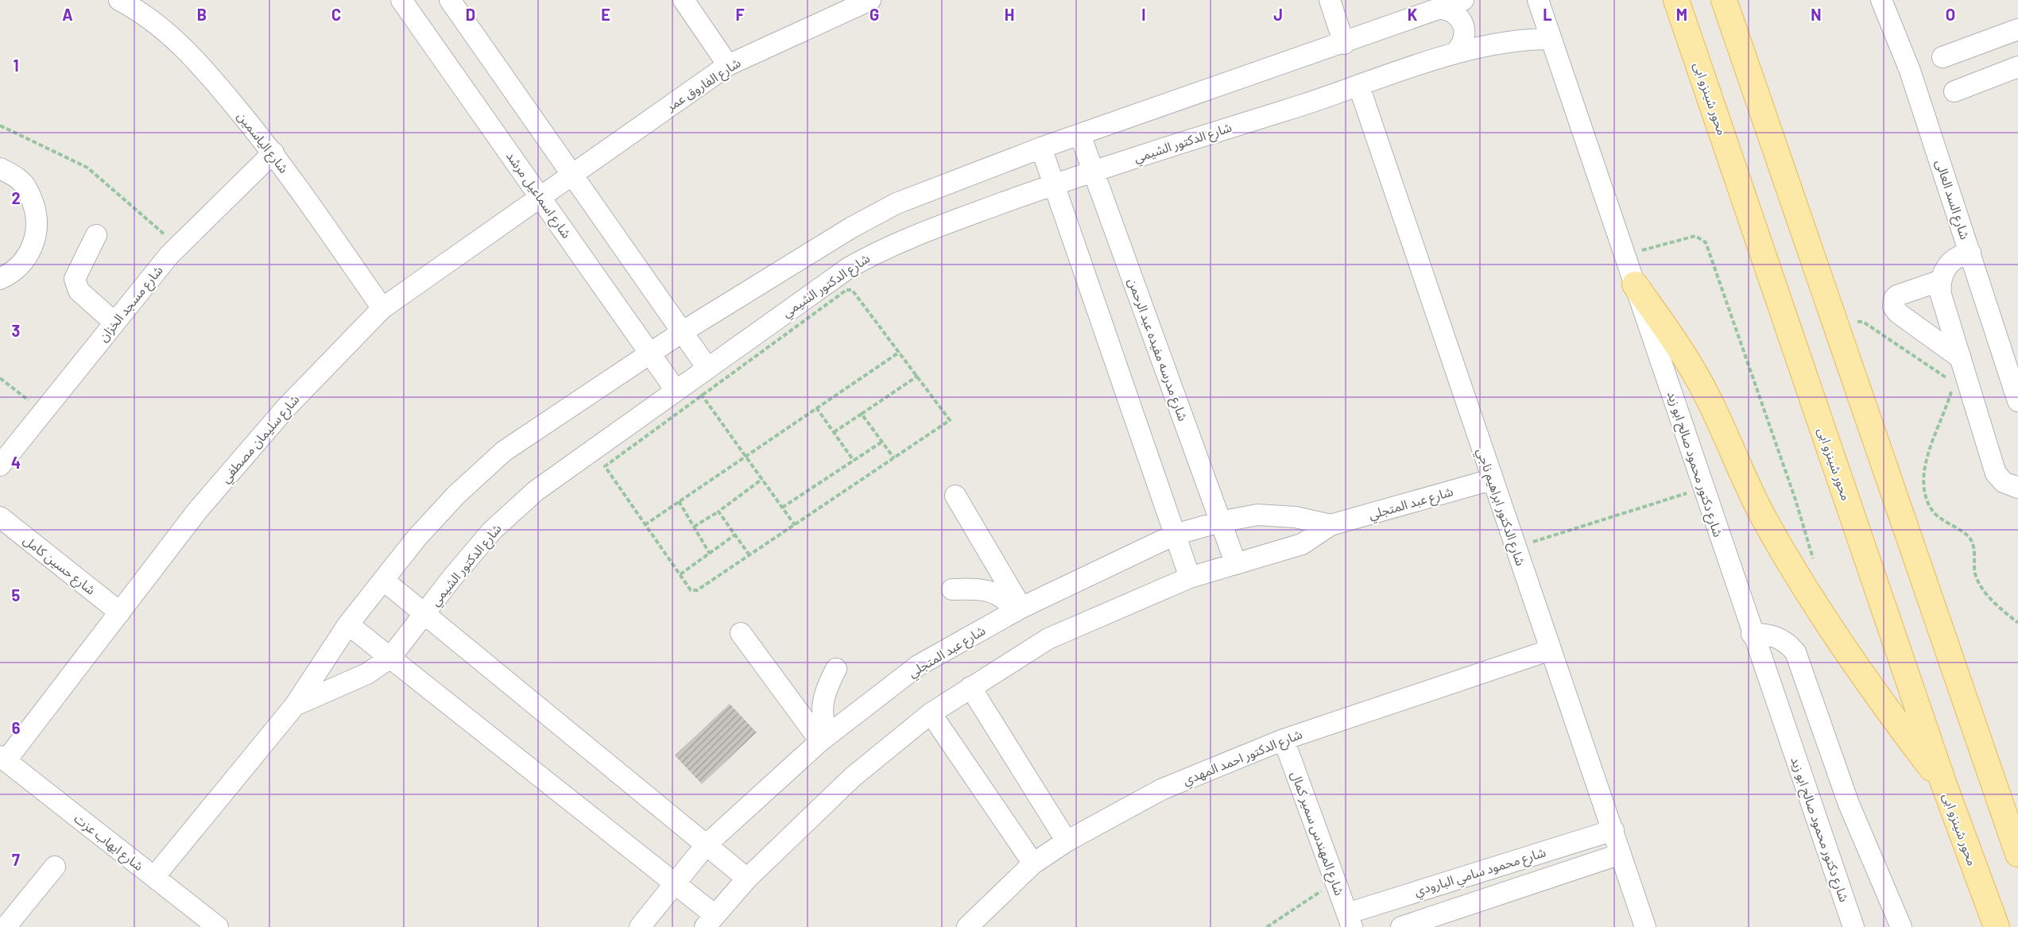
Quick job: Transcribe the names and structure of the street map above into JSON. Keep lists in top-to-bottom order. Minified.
{"streets":{"main road":["محور شينزو ابى"],"street":["شارع الفاروق عمر","شارع الياسمين","شارع الدكتور الشيمي","شارع اسماعيل مرشد","شارع السد العالى","شارع مسجد الخزان","شارع مدرسه مفيده عبد الرحمن","شارع سليمان مصطفي","شارع دكتور محمود صالح ابو زيد","شارع عبد المتجلي","شارع الدكتور ابراهيم ناجي","شارع حسين كامل","شارع الدكتور احمد المهدي","شارع المهندس سمير كمال","شارع ايهاب عزت","شارع محمود سامي البارودي"]},"crossings":[["شارع الفاروق عمر","شارع سليمان مصطفي"],["شارع الياسمين","شارع مسجد الخزان"],["شارع الياسمين","شارع سليمان مصطفي"],["شارع الدكتور الشيمي","شارع اسماعيل مرشد"],["شارع الدكتور الشيمي","شارع مدرسه مفيده عبد الرحمن"],["شارع الدكتور الشيمي","شارع دكتور محمود صالح ابو زيد"],["شارع الدكتور الشيمي","شارع الدكتور ابراهيم ناجي"],["شارع الدكتور الشيمي","شارع ايهاب عزت"],["شارع اسماعيل مرشد","شارع سليمان مصطفي"],["شارع مدرسه مفيده عبد الرحمن","شارع عبد المتجلي"],["شارع سليمان مصطفي","شارع حسين كامل"],["شارع سليمان مصطفي","شارع ايهاب عزت"],["شارع عبد المتجلي","شارع الدكتور ابراهيم ناجي"],["شارع الدكتور ابراهيم ناجي","شارع الدكتور احمد المهدي"],["شارع الدكتور ابراهيم ناجي","شارع محمود سامي البارودي"],["شارع الدكتور احمد المهدي","شارع المهندس سمير كمال"],["شارع المهندس سمير كمال","شارع محمود سامي البارودي"]],"grid":{"columns":["A","B","C","D","E","F","G","H","I","J","K","L","M","N","O"],"rows":["1","2","3","4","5","6","7"]}}
